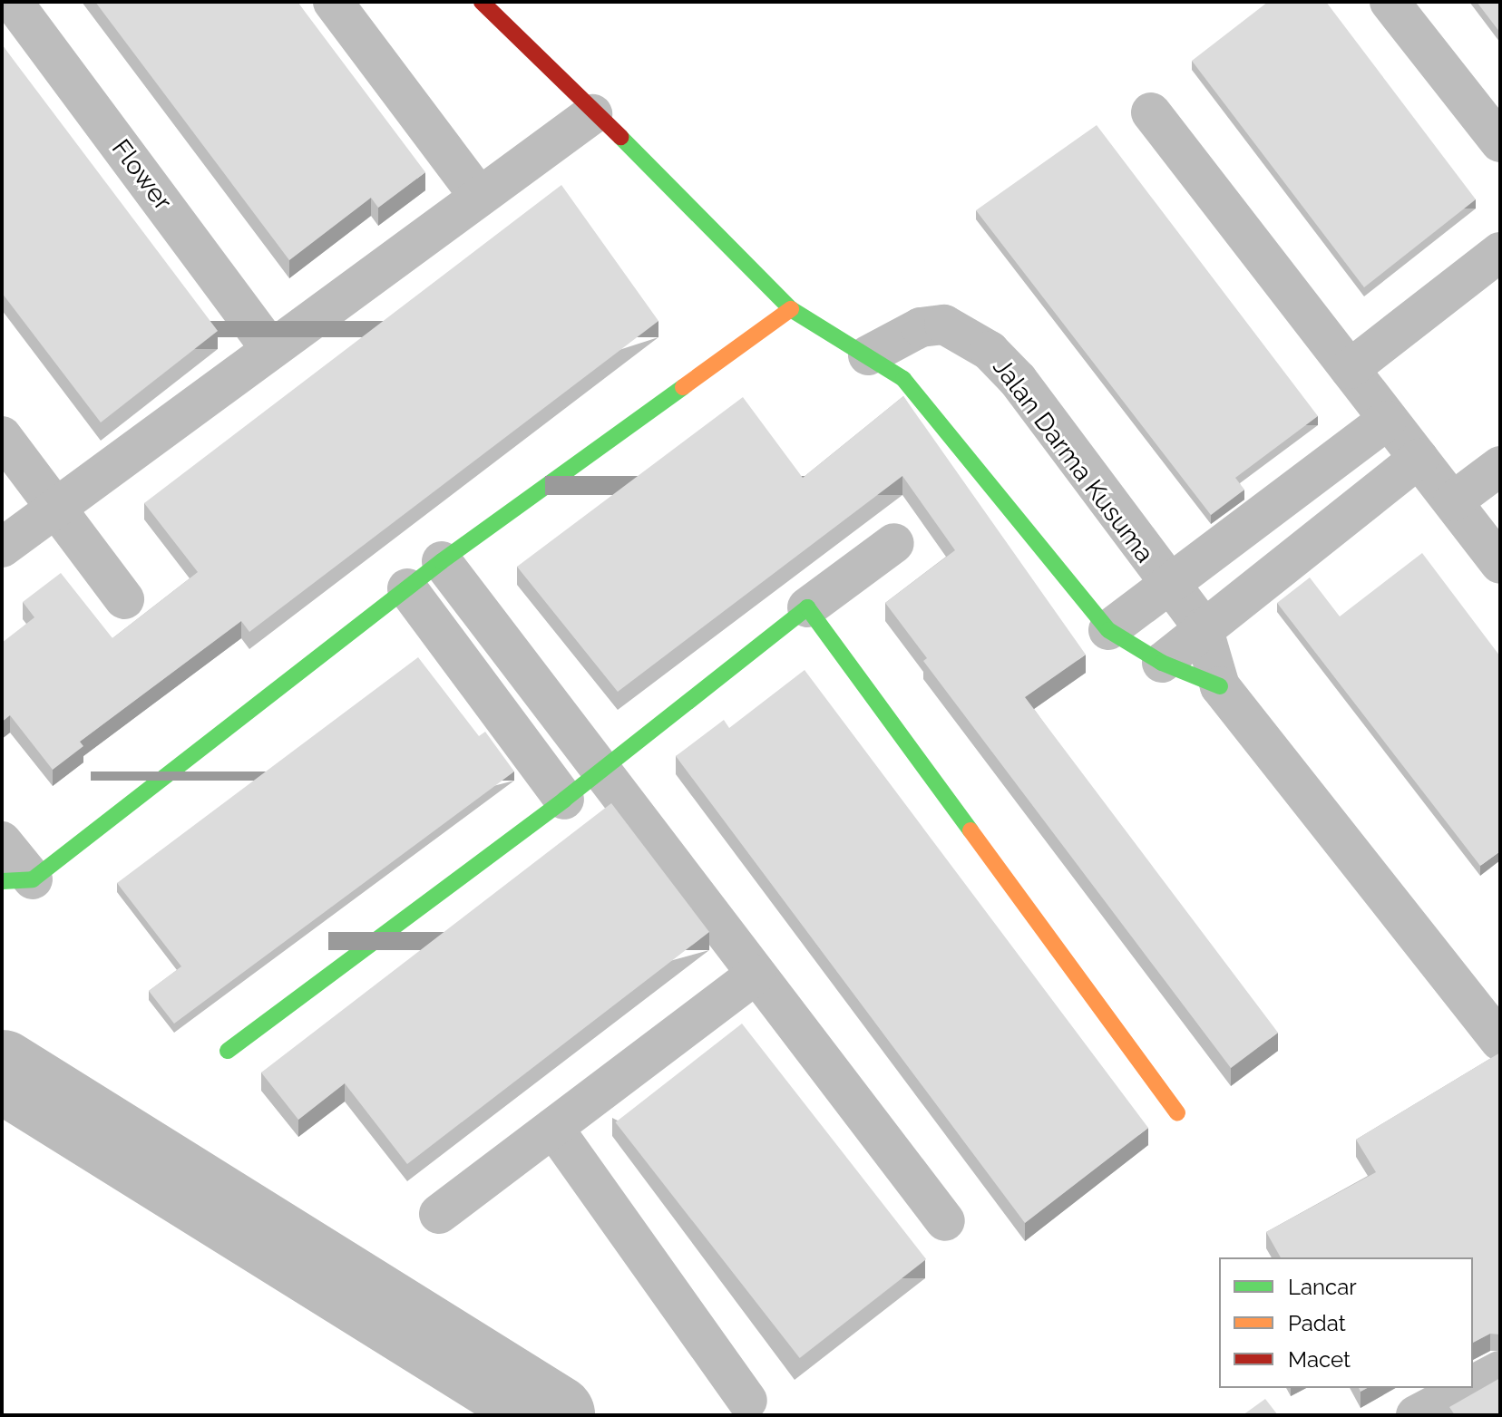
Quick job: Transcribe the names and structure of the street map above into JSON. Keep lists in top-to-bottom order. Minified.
{"streets":{"street":["Flower","Jalan Darma Kusuma"]},"legend":["Lancar","Padat","Macet"]}
